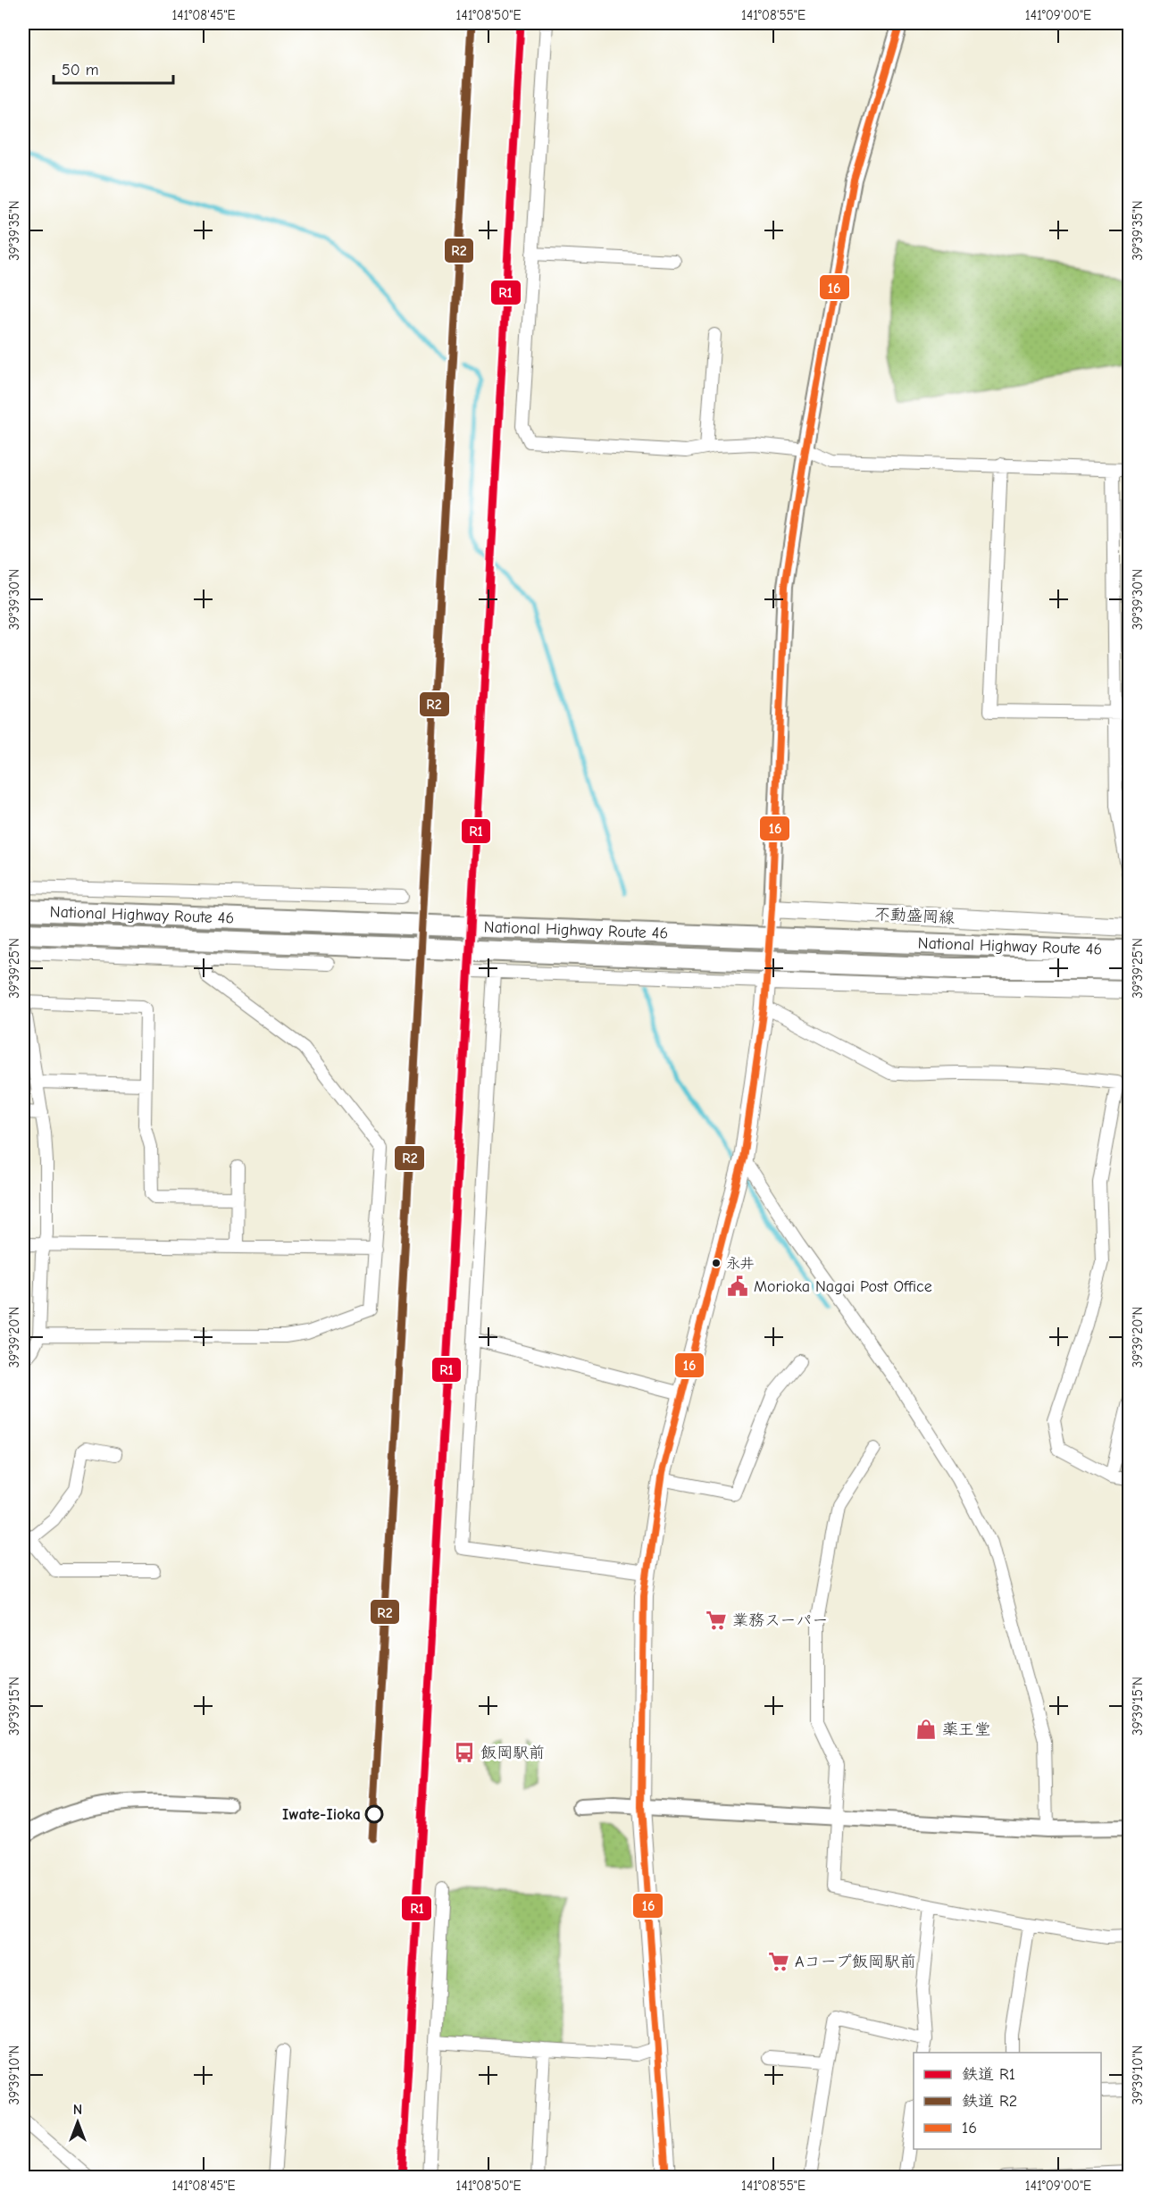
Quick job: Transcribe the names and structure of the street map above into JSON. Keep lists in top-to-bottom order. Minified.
{"streets":{"highway":["National Highway Route 46"],"main road":["不動盛岡線"]},"places":{"other":["永井","Iwate-Iioka"],"public building":["Morioka Nagai Post Office"],"supermarket":["業務スーパー","Aコープ飯岡駅前"],"shop":["薬王堂"],"bus stop":["飯岡駅前"]},"lines":["rail line R1","rail line R2","transit line 16"],"legend":["鉄道 R1","鉄道 R2","16"],"scale_bar":"50 m","north":"top","coordinates":["141°08'45\"E","141°08'50\"E","141°08'55\"E","141°09'00\"E","39°39'35\"N","39°39'30\"N","39°39'25\"N","39°39'20\"N","39°39'15\"N","39°39'10\"N"]}
